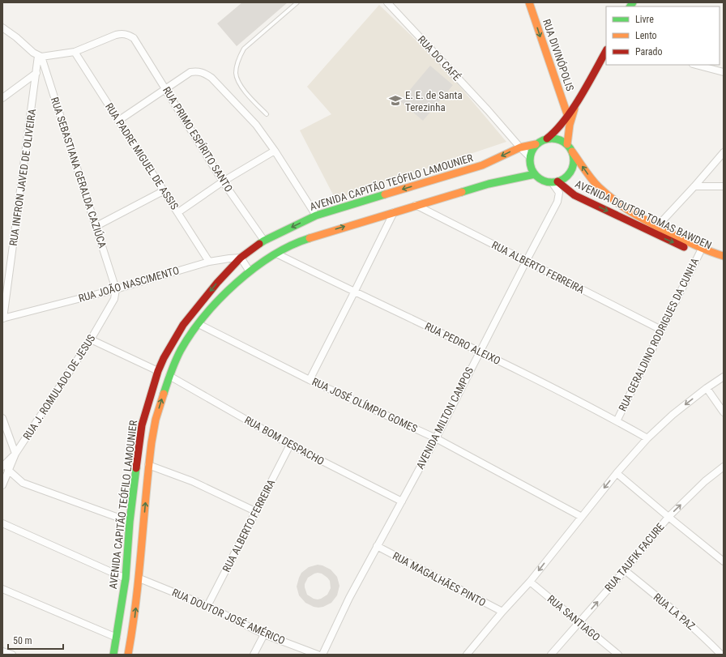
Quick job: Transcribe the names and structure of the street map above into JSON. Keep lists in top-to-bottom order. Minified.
{"streets":{"main road":["RUA DIVINÓPOLIS","AVENIDA CAPITÃO TEÓFILO LAMOUNIER","AVENIDA DOUTOR TOMAS BAWDEN"],"street":["RUA DO CAFÉ","RUA PRIMO ESPÍRITO SANTO","RUA PADRE MIGUEL DE ASSIS","RUA SEBASTIANA GERALDA CAZIÚCA","RUA INFRON JAVED DE OLIVEIRA","RUA ALBERTO FERREIRA","RUA JOÃO NASCIMENTO","RUA GERALDINO RODRIGUES DA CUNHA","RUA PEDRO ALEIXO","RUA J. ROMULADO DE JESUS","RUA JOSÉ OLÍMPIO GOMES","AVENIDA MILTON CAMPOS","RUA BOM DESPACHO","RUA TAUFIK FACURE","RUA MAGALHÃES PINTO","RUA LA PAZ","RUA DOUTOR JOSÉ AMÉRICO","RUA SANTIAGO"]},"crossings":[["RUA DO CAFÉ","AVENIDA CAPITÃO TEÓFILO LAMOUNIER"],["RUA DO CAFÉ","AVENIDA DOUTOR TOMAS BAWDEN"],["RUA DO CAFÉ","AVENIDA MILTON CAMPOS"],["RUA PRIMO ESPÍRITO SANTO","RUA PADRE MIGUEL DE ASSIS"],["RUA PRIMO ESPÍRITO SANTO","AVENIDA CAPITÃO TEÓFILO LAMOUNIER"],["RUA PADRE MIGUEL DE ASSIS","RUA JOÃO NASCIMENTO"],["RUA SEBASTIANA GERALDA CAZIÚCA","RUA INFRON JAVED DE OLIVEIRA"],["RUA SEBASTIANA GERALDA CAZIÚCA","RUA JOÃO NASCIMENTO"],["RUA SEBASTIANA GERALDA CAZIÚCA","RUA J. ROMULADO DE JESUS"],["RUA INFRON JAVED DE OLIVEIRA","RUA JOÃO NASCIMENTO"],["AVENIDA CAPITÃO TEÓFILO LAMOUNIER","AVENIDA DOUTOR TOMAS BAWDEN"],["AVENIDA CAPITÃO TEÓFILO LAMOUNIER","RUA ALBERTO FERREIRA"],["AVENIDA CAPITÃO TEÓFILO LAMOUNIER","RUA JOÃO NASCIMENTO"],["AVENIDA CAPITÃO TEÓFILO LAMOUNIER","RUA PEDRO ALEIXO"],["AVENIDA CAPITÃO TEÓFILO LAMOUNIER","RUA JOSÉ OLÍMPIO GOMES"],["AVENIDA CAPITÃO TEÓFILO LAMOUNIER","AVENIDA MILTON CAMPOS"],["AVENIDA CAPITÃO TEÓFILO LAMOUNIER","RUA BOM DESPACHO"],["AVENIDA CAPITÃO TEÓFILO LAMOUNIER","RUA DOUTOR JOSÉ AMÉRICO"],["AVENIDA DOUTOR TOMAS BAWDEN","RUA GERALDINO RODRIGUES DA CUNHA"],["AVENIDA DOUTOR TOMAS BAWDEN","AVENIDA MILTON CAMPOS"],["RUA ALBERTO FERREIRA","RUA GERALDINO RODRIGUES DA CUNHA"],["RUA ALBERTO FERREIRA","AVENIDA MILTON CAMPOS"],["RUA ALBERTO FERREIRA","RUA BOM DESPACHO"],["RUA ALBERTO FERREIRA","RUA DOUTOR JOSÉ AMÉRICO"],["RUA JOÃO NASCIMENTO","RUA J. ROMULADO DE JESUS"],["RUA GERALDINO RODRIGUES DA CUNHA","RUA PEDRO ALEIXO"],["RUA PEDRO ALEIXO","AVENIDA MILTON CAMPOS"],["RUA JOSÉ OLÍMPIO GOMES","AVENIDA MILTON CAMPOS"],["AVENIDA MILTON CAMPOS","RUA BOM DESPACHO"],["AVENIDA MILTON CAMPOS","RUA MAGALHÃES PINTO"],["RUA TAUFIK FACURE","RUA LA PAZ"],["RUA TAUFIK FACURE","RUA SANTIAGO"]],"one_way":["RUA DIVINÓPOLIS","RUA TAUFIK FACURE"],"places":{"school or university":["E. E. de Santa Terezinha"]},"legend":["Livre","Lento","Parado"],"scale_bar":"50 m"}
